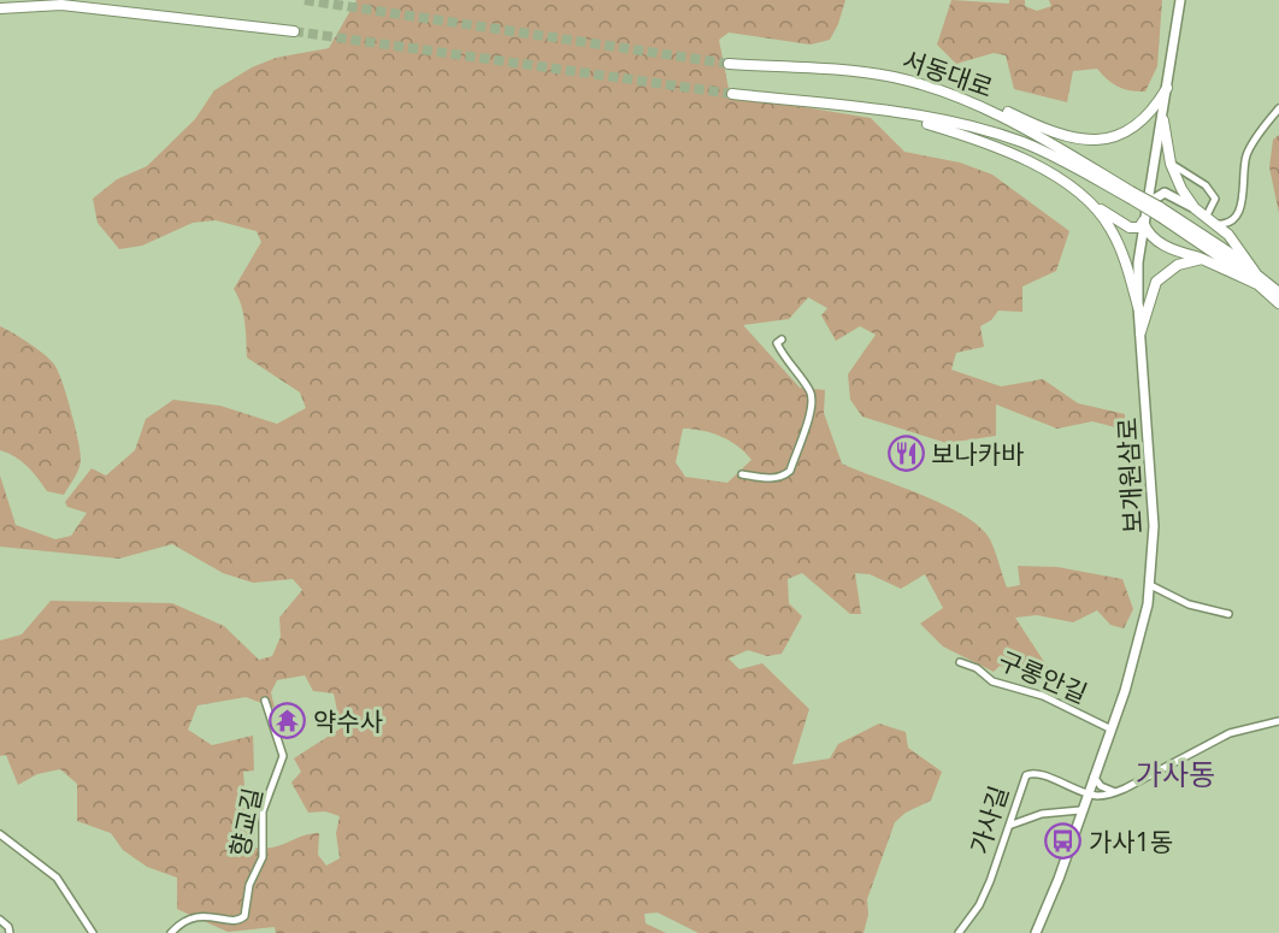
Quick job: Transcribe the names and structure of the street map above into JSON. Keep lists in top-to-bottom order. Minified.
{"streets":{"highway":["서동대로"],"main road":["보개원삼로"],"street":["구롱안길","가사길","향교길"]},"crossings":[["보개원삼로","구롱안길"],["보개원삼로","가사길"]],"districts":["가사동"],"places":{"restaurant":["보나카바"],"temple":["약수사"],"bus stop":["가사1동"]}}
